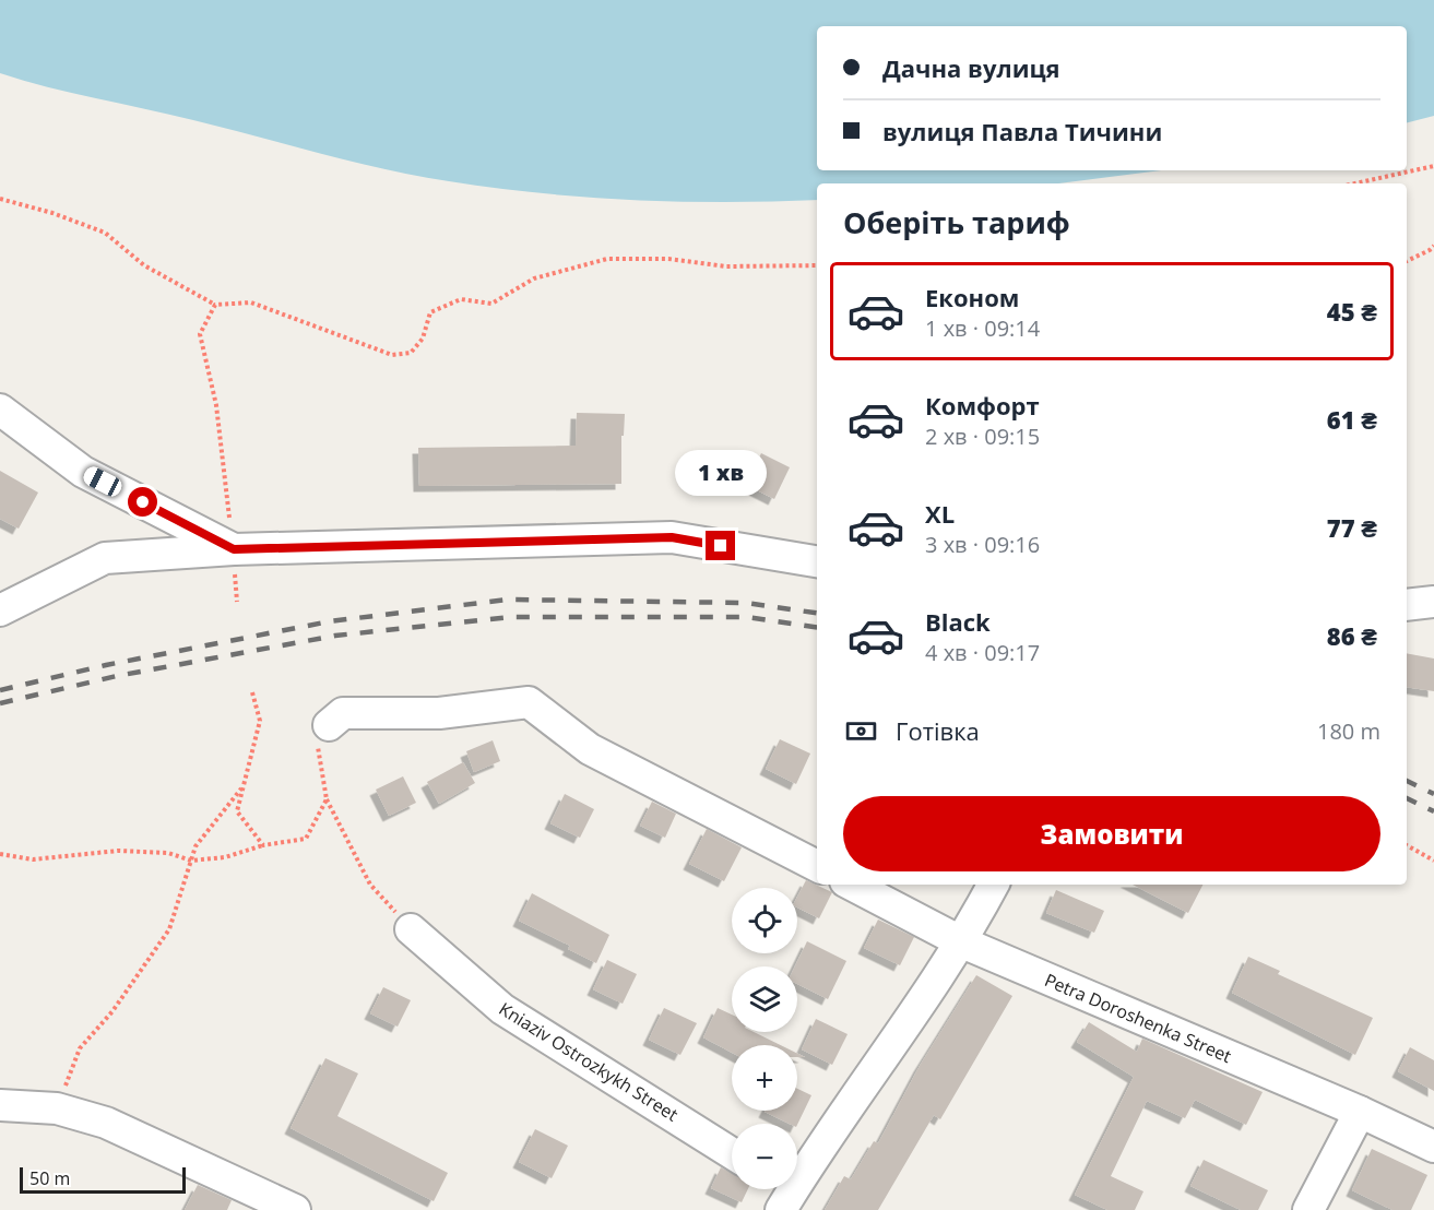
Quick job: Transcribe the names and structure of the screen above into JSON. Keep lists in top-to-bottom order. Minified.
{"streets":{"street":["Petra Doroshenka Street","Kniaziv Ostrozkykh Street"]},"scale_bar":"50 m","page":{"banner":["Дачна вулиця","вулиця Павла Тичини"],"heading":"Оберіть тариф","list":[{"name":"Економ","note":"1 хв · 09:14","value":"45 ₴"},{"name":"Комфорт","note":"2 хв · 09:15","value":"61 ₴"},{"name":"XL","note":"3 хв · 09:16","value":"77 ₴"},{"name":"Black","note":"4 хв · 09:17","value":"86 ₴"}],"bubble":"1 хв","pay":["Готівка","180 m"],"buttons":"Замовити","map_buttons":["+","−"],"scale":"50 m"}}
